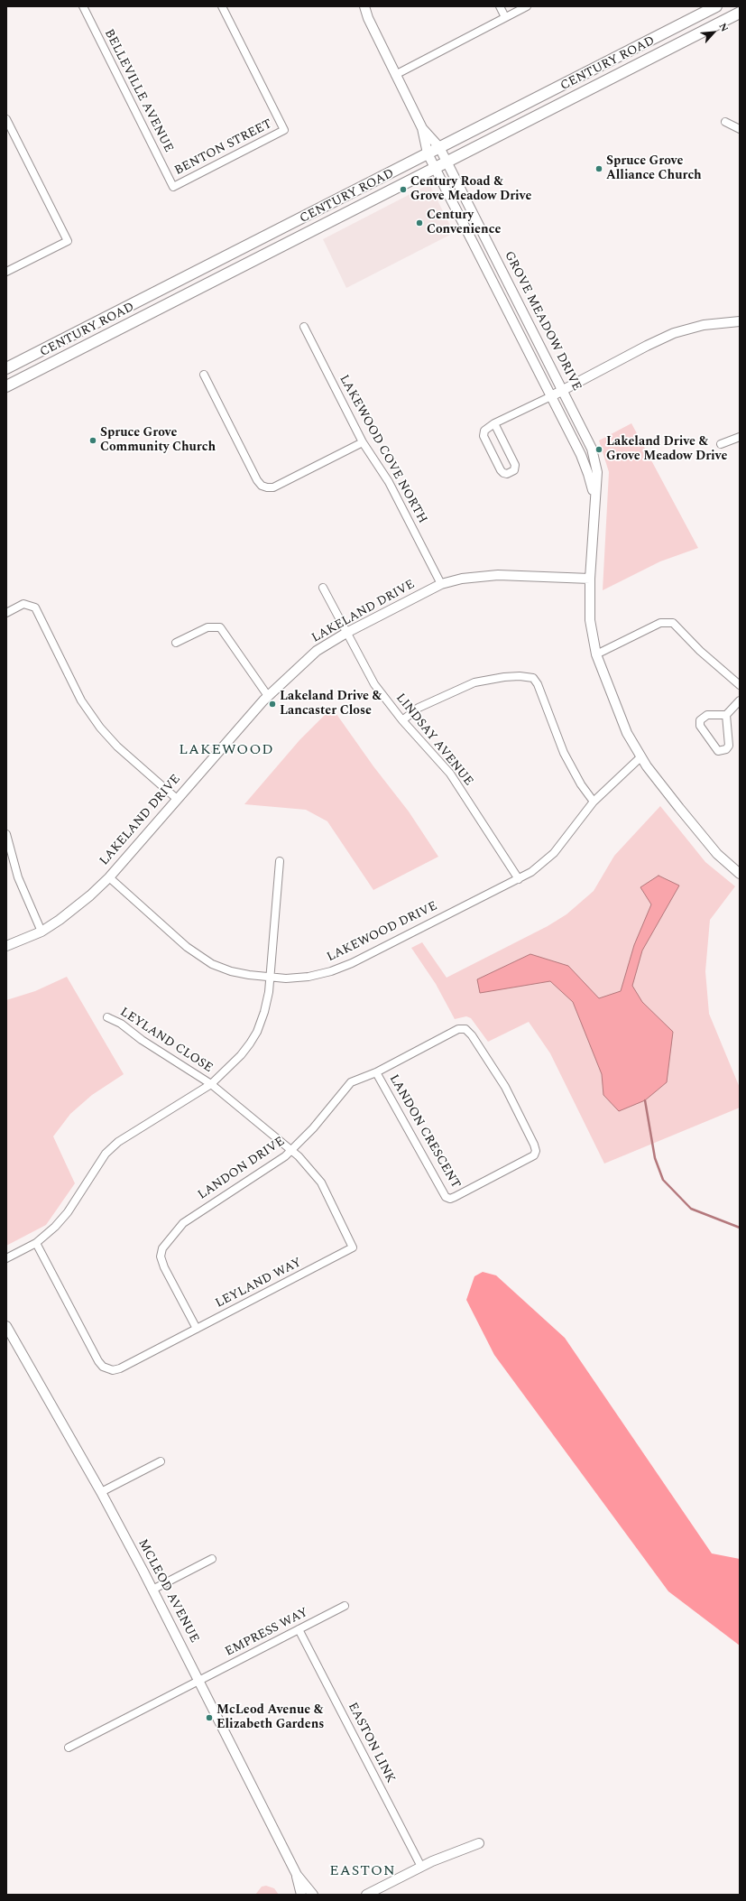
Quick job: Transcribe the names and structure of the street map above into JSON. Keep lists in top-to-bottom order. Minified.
{"streets":{"main road":["CENTURY ROAD"],"street":["BELLEVILLE AVENUE","BENTON STREET","GROVE MEADOW DRIVE","LAKEWOOD COVE NORTH","LAKELAND DRIVE","LINDSAY AVENUE","LAKEWOOD DRIVE","LEYLAND CLOSE","LANDON CRESCENT","LANDON DRIVE","LEYLAND WAY","MCLEOD AVENUE","EMPRESS WAY","EASTON LINK"]},"crossings":[["CENTURY ROAD","GROVE MEADOW DRIVE"],["BELLEVILLE AVENUE","BENTON STREET"],["GROVE MEADOW DRIVE","LAKELAND DRIVE"],["GROVE MEADOW DRIVE","LAKEWOOD DRIVE"],["LAKEWOOD COVE NORTH","LAKELAND DRIVE"],["LAKELAND DRIVE","LINDSAY AVENUE"],["LAKELAND DRIVE","LAKEWOOD DRIVE"],["LINDSAY AVENUE","LAKEWOOD DRIVE"],["LEYLAND CLOSE","LEYLAND WAY"],["LANDON CRESCENT","LANDON DRIVE"],["LANDON DRIVE","LEYLAND WAY"],["MCLEOD AVENUE","EMPRESS WAY"],["EMPRESS WAY","EASTON LINK"]],"districts":["LAKEWOOD","EASTON"],"places":["Spruce Grove Alliance Church","Century Road & Grove Meadow Drive","Century Convenience","Spruce Grove Community Church","Lakeland Drive & Grove Meadow Drive","Lakeland Drive & Lancaster Close","McLeod Avenue & Elizabeth Gardens"],"north":"top right"}
